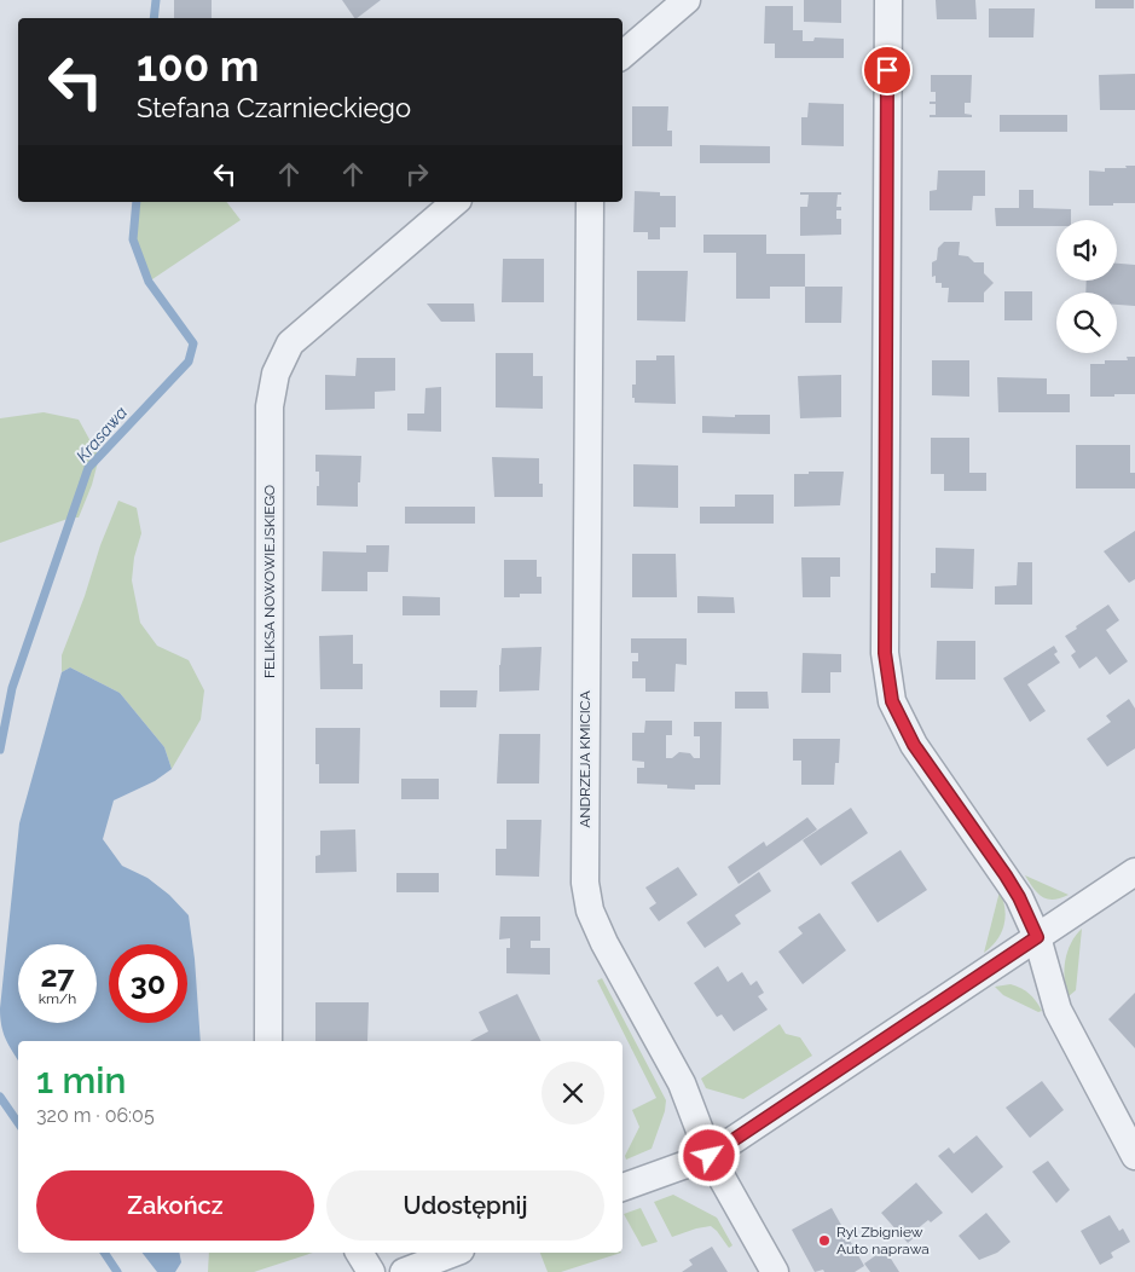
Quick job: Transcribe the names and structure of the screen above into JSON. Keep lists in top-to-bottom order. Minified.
{"streets":{"street":["FELIKSA NOWOWIEJSKIEGO","ANDRZEJA KMICICA"]},"water":["Krasawa"],"places":["Ryl Zbigniew Auto naprawa"],"page":{"turn":["100 m","Stefana Czarnieckiego"],"speed":"27 km/h","limit":"30","heading":["1 min","320 m · 06:05"],"buttons":["Zakończ","Udostępnij"]}}
